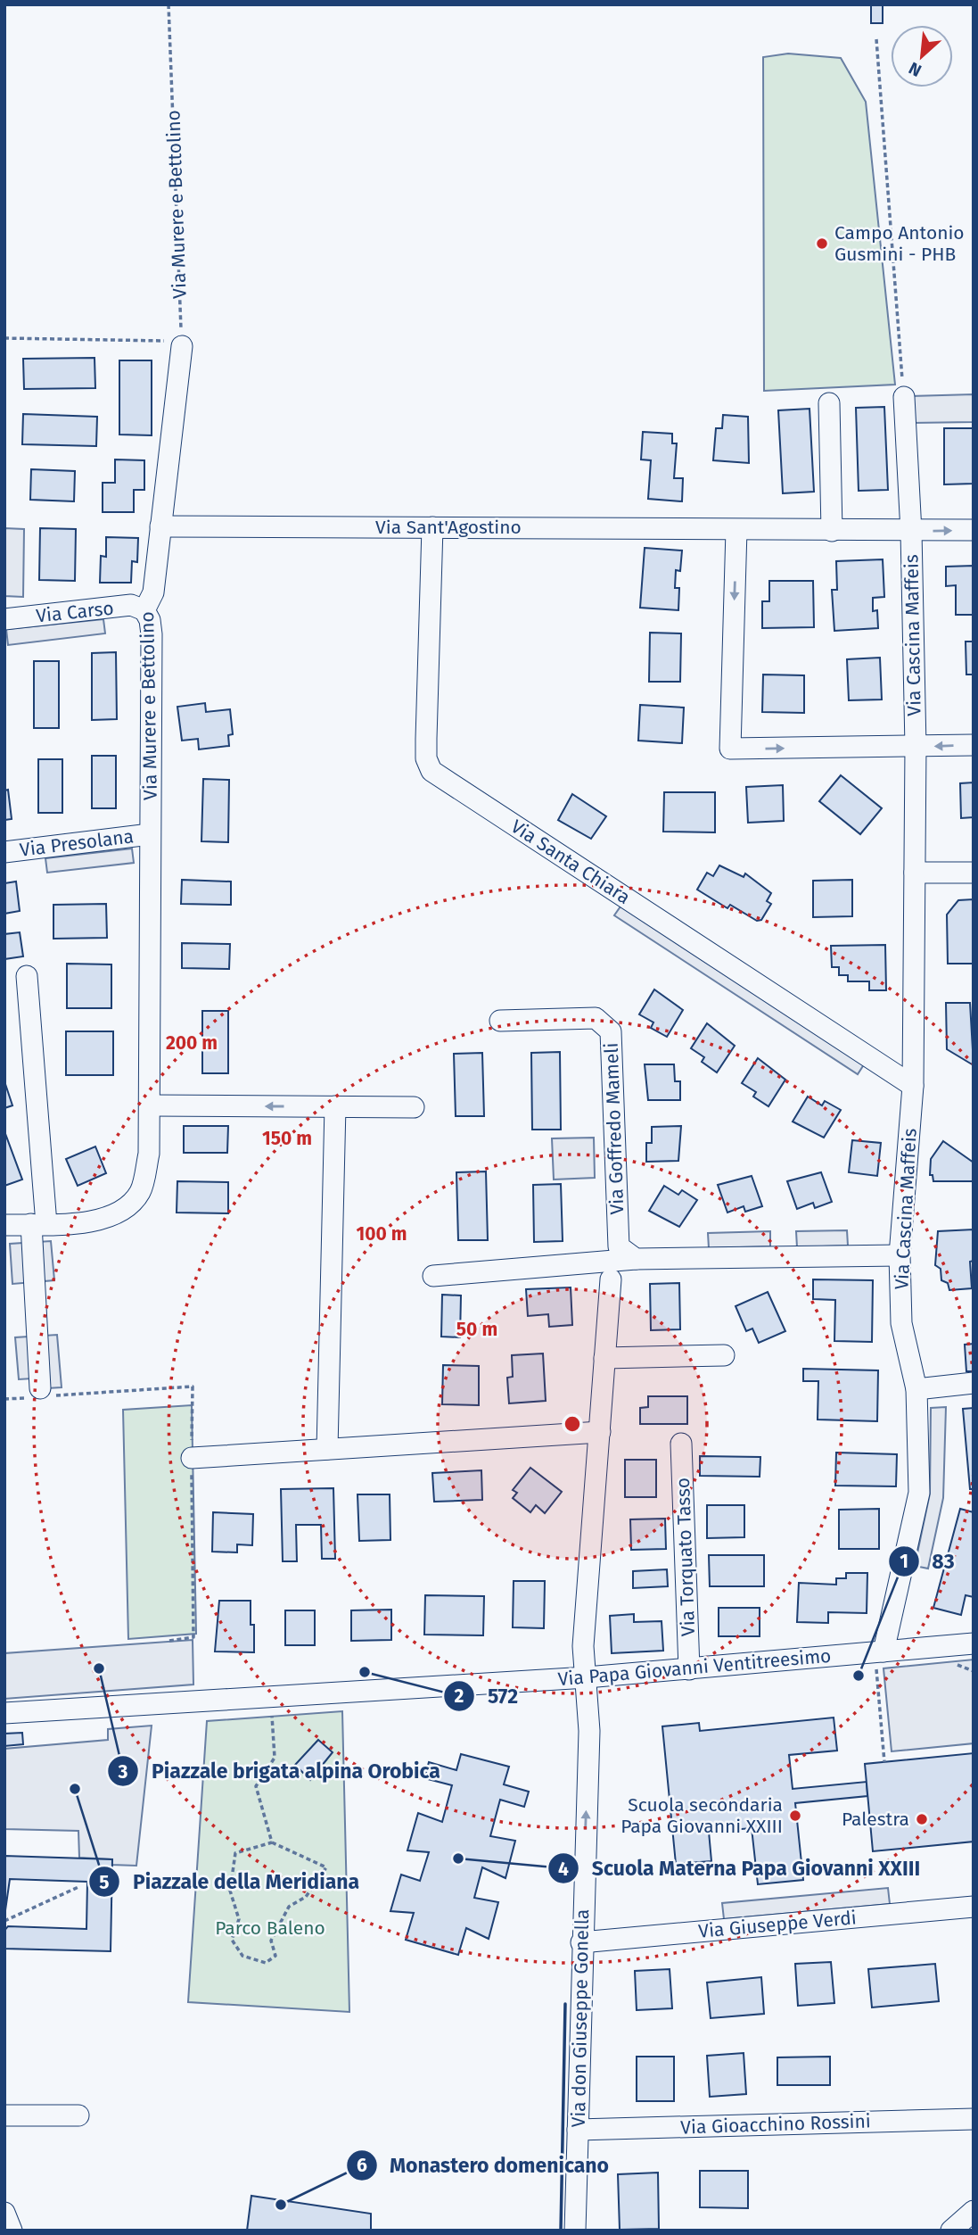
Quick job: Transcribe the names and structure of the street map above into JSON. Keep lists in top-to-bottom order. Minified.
{"streets":{"street":["Via Murere e Bettolino","Via Sant'Agostino","Via Carso","Via Cascina Maffeis","Via Presolana","Via Santa Chiara","Via Goffredo Mameli","Via Torquato Tasso","Via Papa Giovanni Ventitreesimo","Via Giuseppe Verdi","Via don Giuseppe Gonella","Via Gioacchino Rossini"]},"crossings":[["Via Murere e Bettolino","Via Sant'Agostino"],["Via Murere e Bettolino","Via Carso"],["Via Murere e Bettolino","Via Presolana"],["Via Sant'Agostino","Via Cascina Maffeis"],["Via Sant'Agostino","Via Santa Chiara"],["Via Cascina Maffeis","Via Santa Chiara"],["Via Cascina Maffeis","Via Papa Giovanni Ventitreesimo"],["Via Torquato Tasso","Via Papa Giovanni Ventitreesimo"],["Via Papa Giovanni Ventitreesimo","Via don Giuseppe Gonella"],["Via Giuseppe Verdi","Via don Giuseppe Gonella"],["Via don Giuseppe Gonella","Via Gioacchino Rossini"]],"parks":["Parco Baleno"],"places":["Campo Antonio Gusmini - PHB","Piazzale brigata alpina Orobica","572","83","Piazzale della Meridiana","Scuola secondaria Papa Giovanni XXIII","Palestra","Scuola Materna Papa Giovanni XXIII","Monastero domenicano"],"north":"bottom left","rings":["200 m","150 m","100 m","50 m"]}
